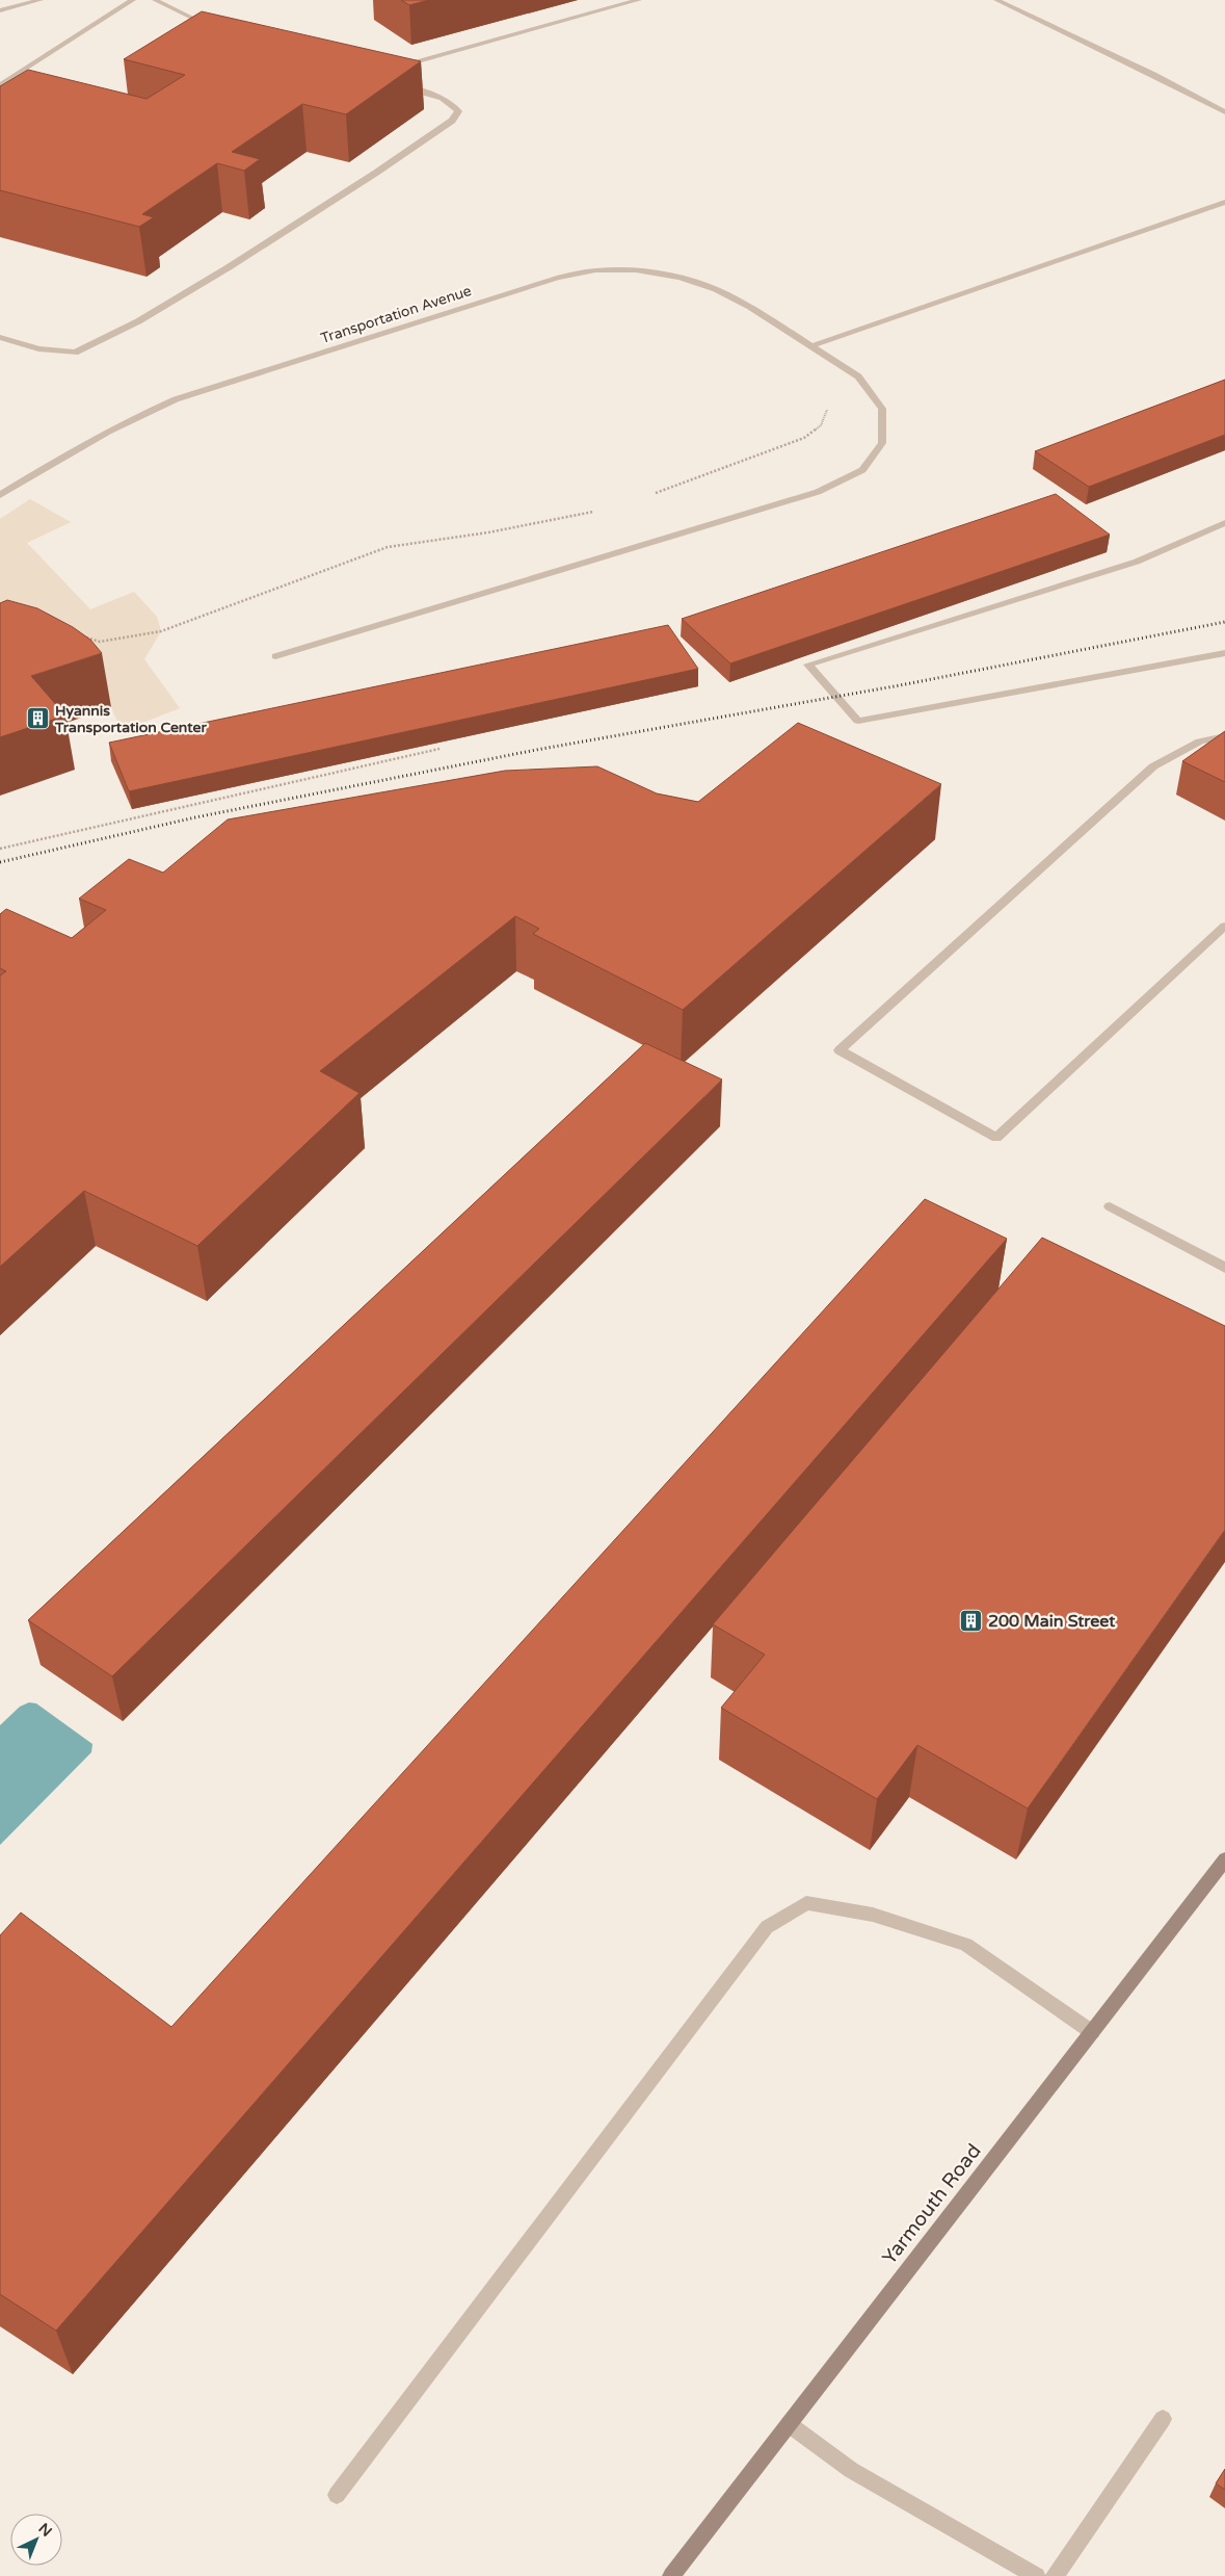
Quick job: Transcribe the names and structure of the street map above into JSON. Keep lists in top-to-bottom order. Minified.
{"streets":{"main road":["Yarmouth Road"],"street":["Transportation Avenue"]},"places":{"building":["Hyannis Transportation Center","200 Main Street"]},"north":"top right"}
